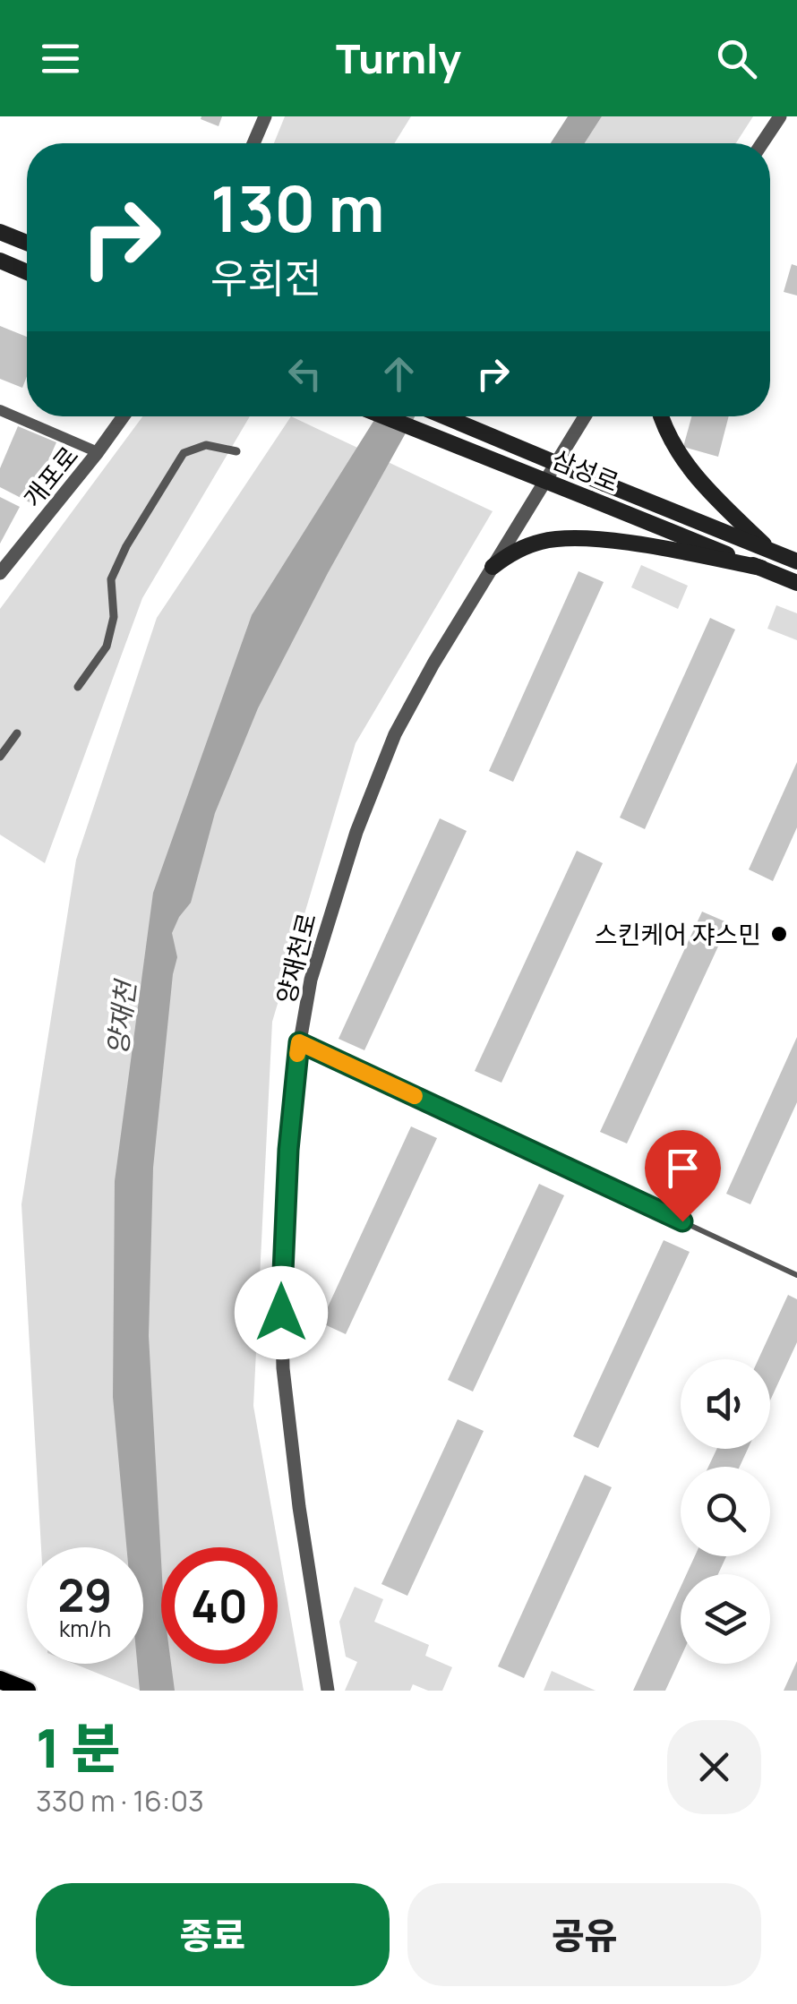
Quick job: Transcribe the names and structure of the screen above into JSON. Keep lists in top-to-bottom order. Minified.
{"streets":{"main road":["삼성로"],"street":["개포로","양재천로"]},"water":["양재천"],"places":["스킨케어 쟈스민"],"page":{"header":"Turnly","turn":["130 m","우회전"],"speed":"29 km/h","limit":"40","heading":["1 분","330 m · 16:03"],"buttons":["종료","공유"]}}
